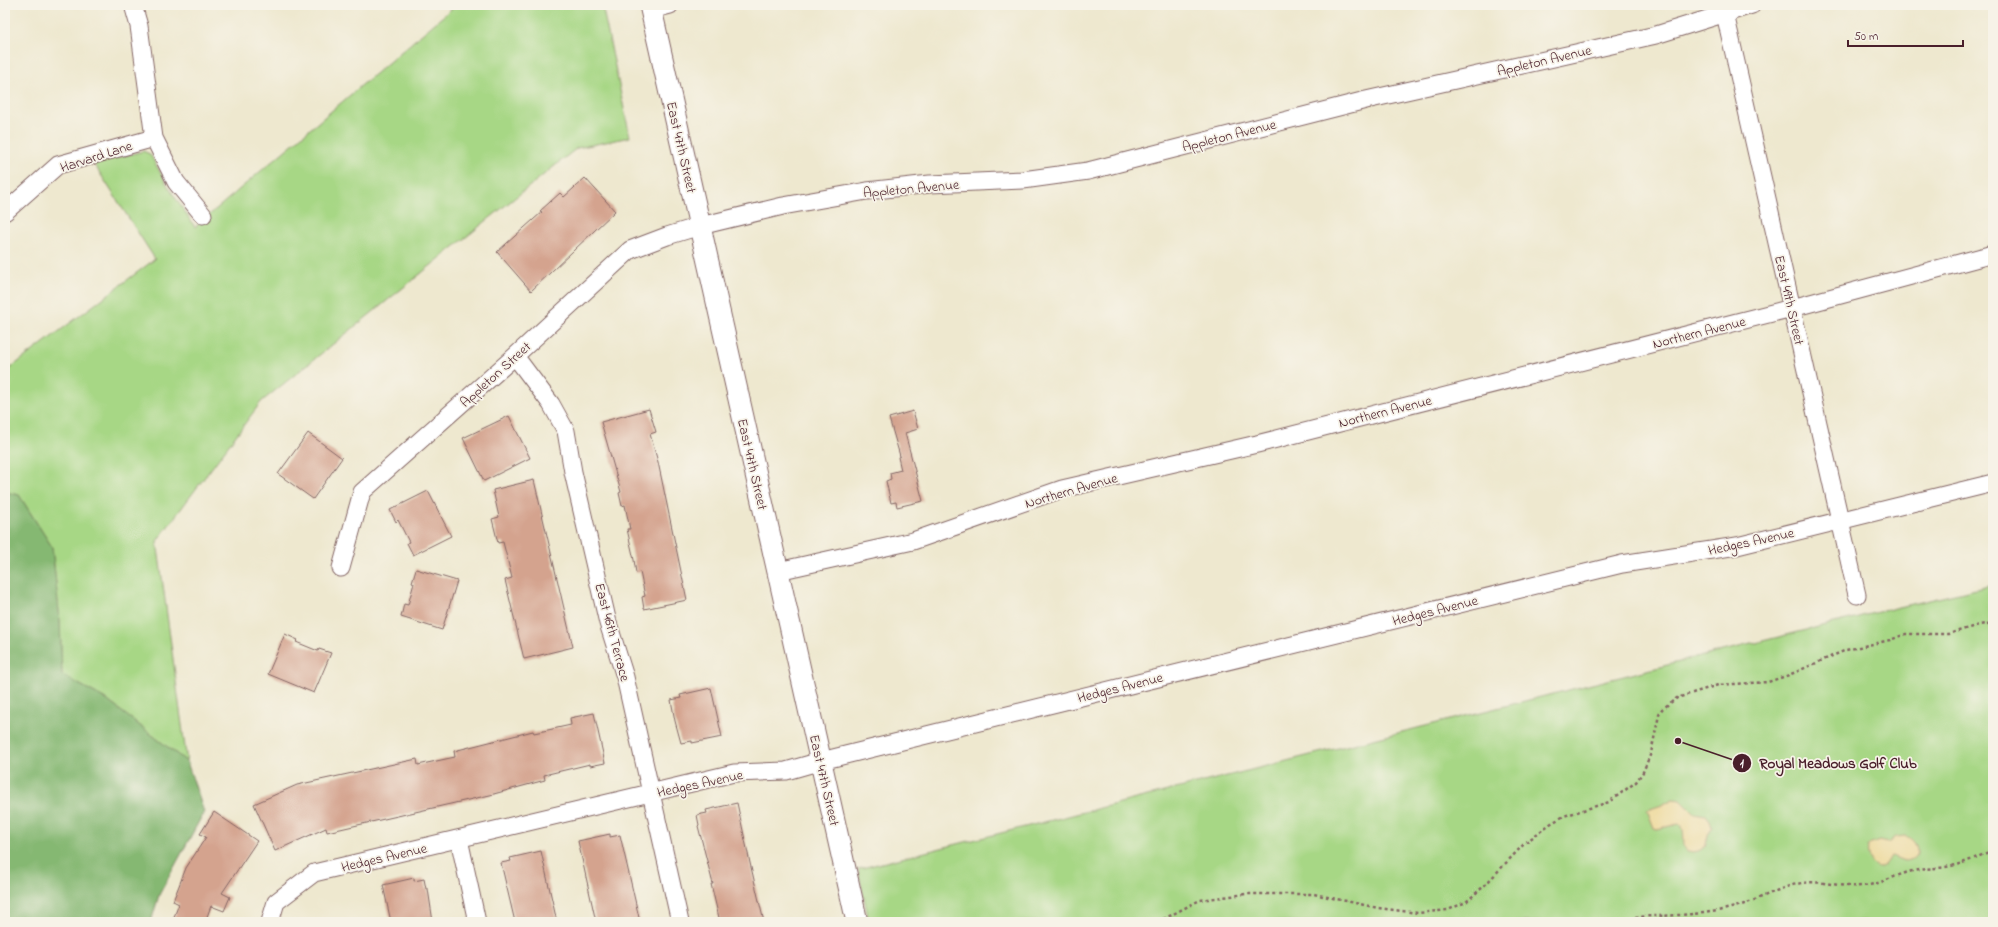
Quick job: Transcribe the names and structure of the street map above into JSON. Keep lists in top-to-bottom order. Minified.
{"streets":{"main road":["East 47th Street"],"street":["Appleton Avenue","Harvard Lane","East 49th Street","Northern Avenue","Appleton Street","Hedges Avenue","East 46th Terrace"]},"crossings":[["Appleton Avenue","East 47th Street"],["Appleton Avenue","East 49th Street"],["Appleton Avenue","Appleton Street"],["East 47th Street","Northern Avenue"],["East 47th Street","Appleton Street"],["East 47th Street","Hedges Avenue"],["East 49th Street","Northern Avenue"],["East 49th Street","Hedges Avenue"],["Appleton Street","East 46th Terrace"],["Hedges Avenue","East 46th Terrace"]],"places":["Royal Meadows Golf Club"],"scale_bar":"50 m"}
